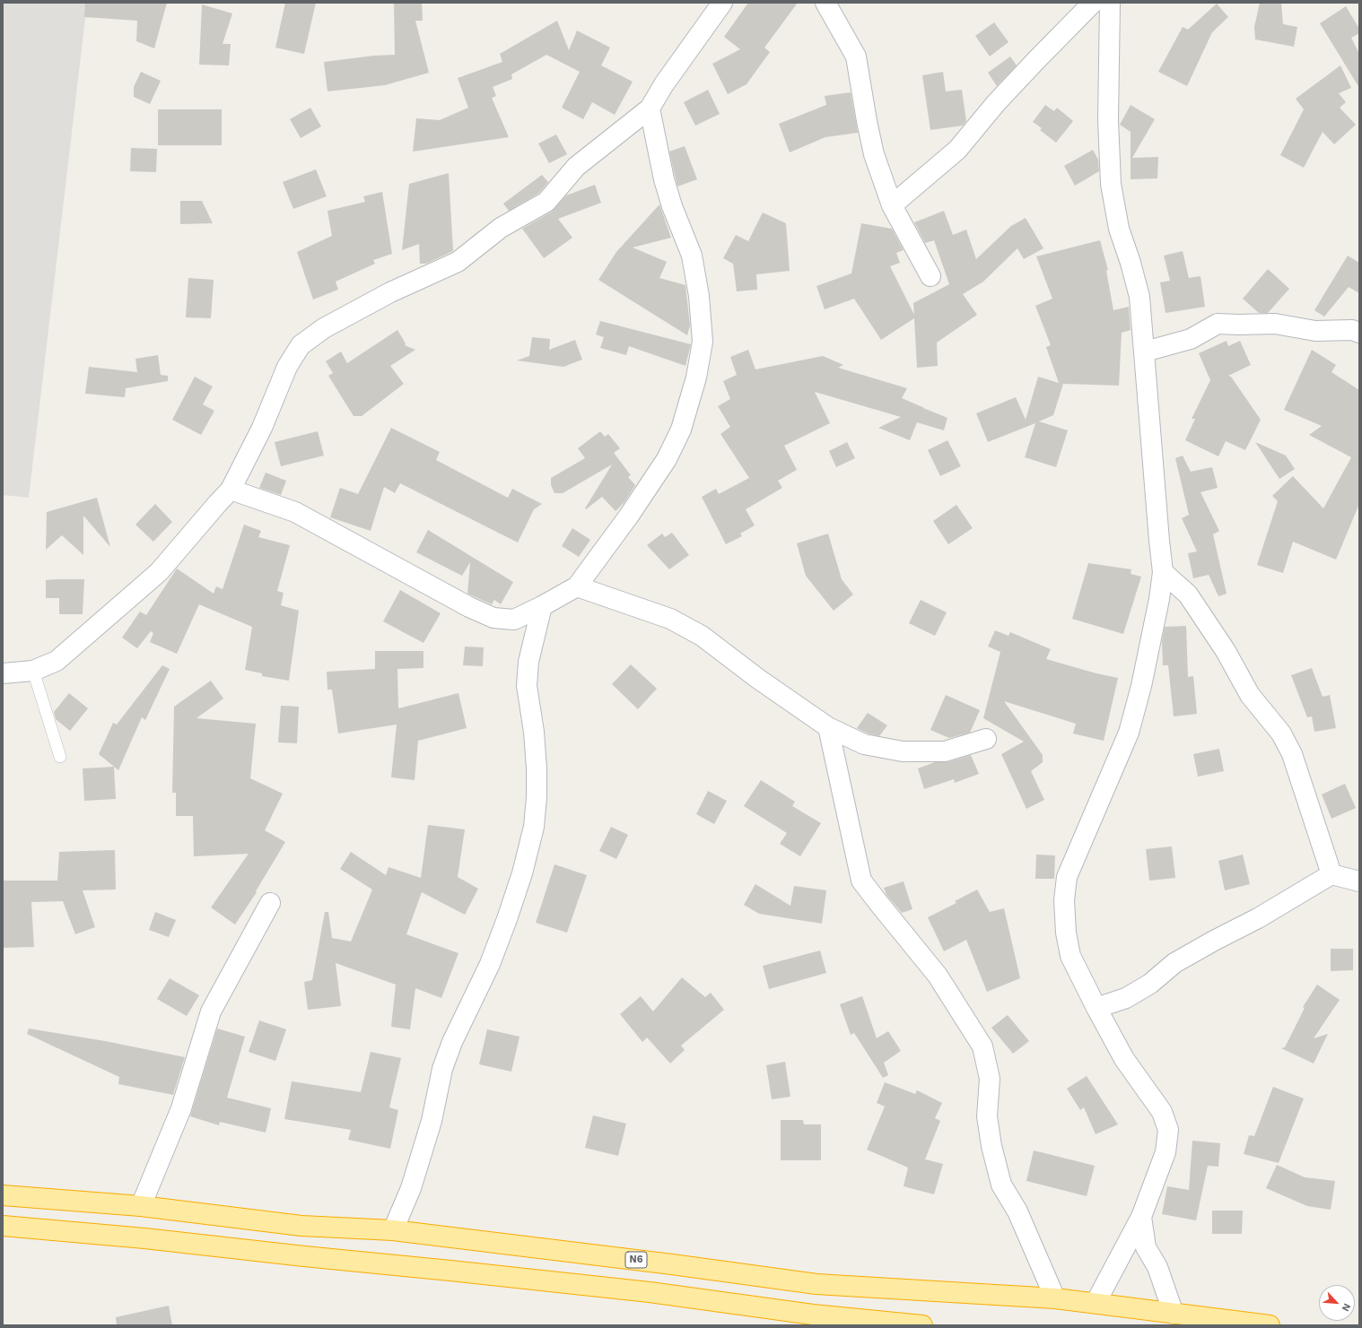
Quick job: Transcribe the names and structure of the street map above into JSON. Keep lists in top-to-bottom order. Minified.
{"streets":{"highway":["N6"]},"north":"bottom right"}
